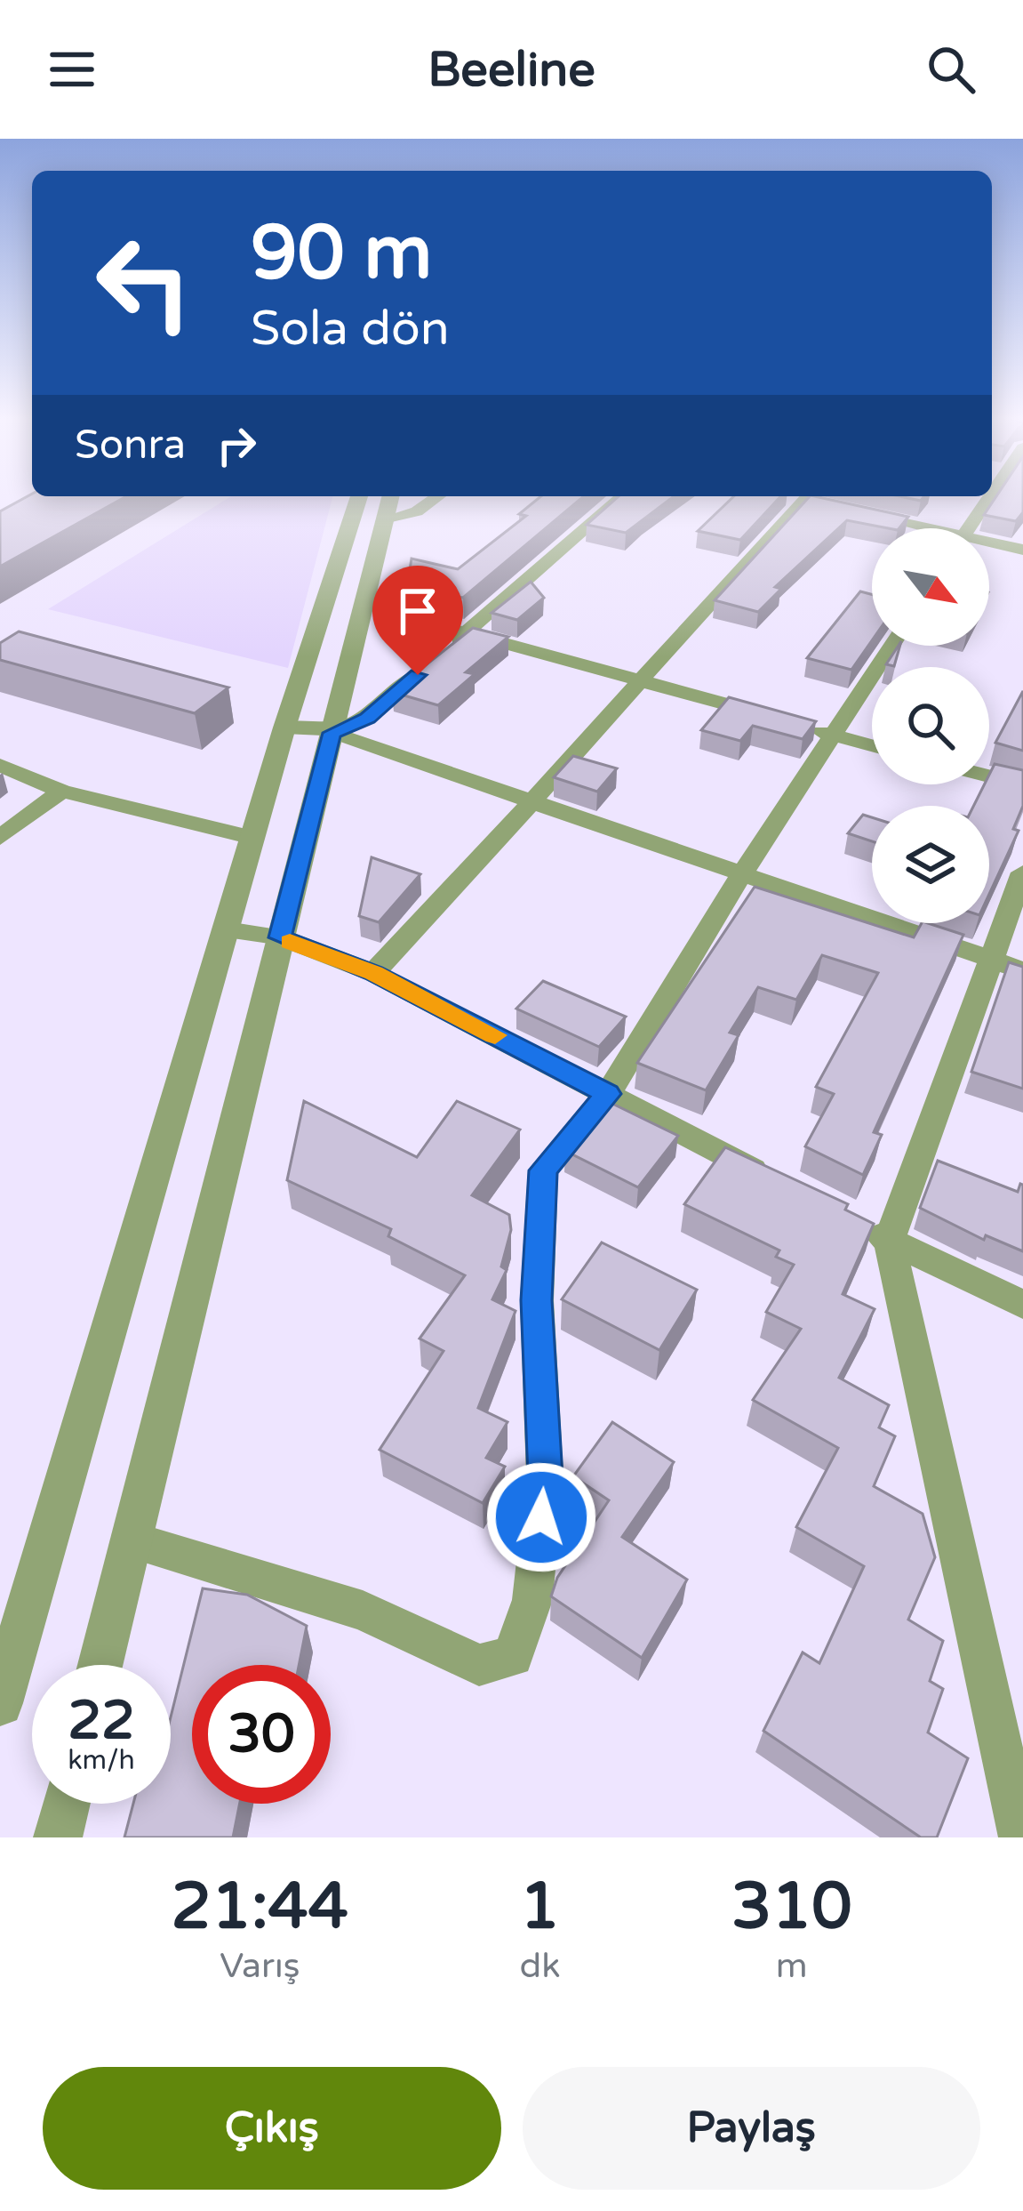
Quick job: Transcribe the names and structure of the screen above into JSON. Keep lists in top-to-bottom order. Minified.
{"north":"bottom right","page":{"header":"Beeline","turn":["90 m","Sola dön"],"then":"Sonra","speed":"22 km/h","limit":"30","eta":["21:44","Varış","1","dk","310","m"],"buttons":["Çıkış","Paylaş"]}}
